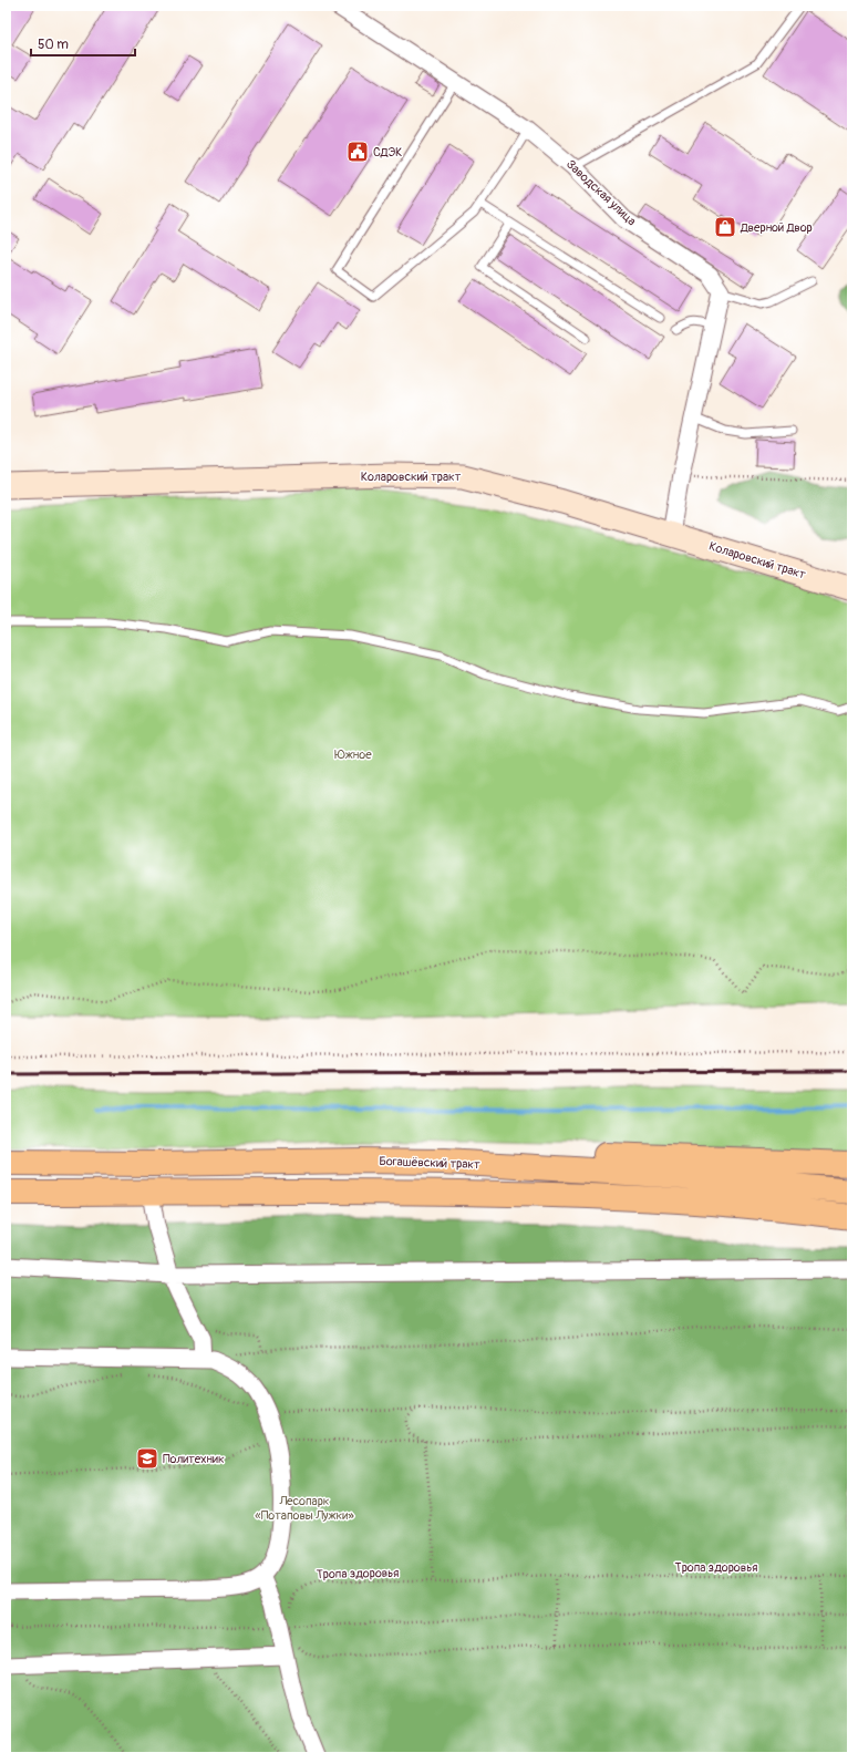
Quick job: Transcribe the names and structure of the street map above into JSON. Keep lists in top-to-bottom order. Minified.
{"streets":{"main road":["Коларовский тракт","Богашёвский тракт"],"street":["Заводская улица"],"path":["Тропа здоровья"]},"parks":["Южное","Лесопарк «Потаповы Лужки»"],"places":{"public building":["СДЭК"],"shop":["Дверной Двор"],"school or university":["Политехник"]},"scale_bar":"50 m"}
